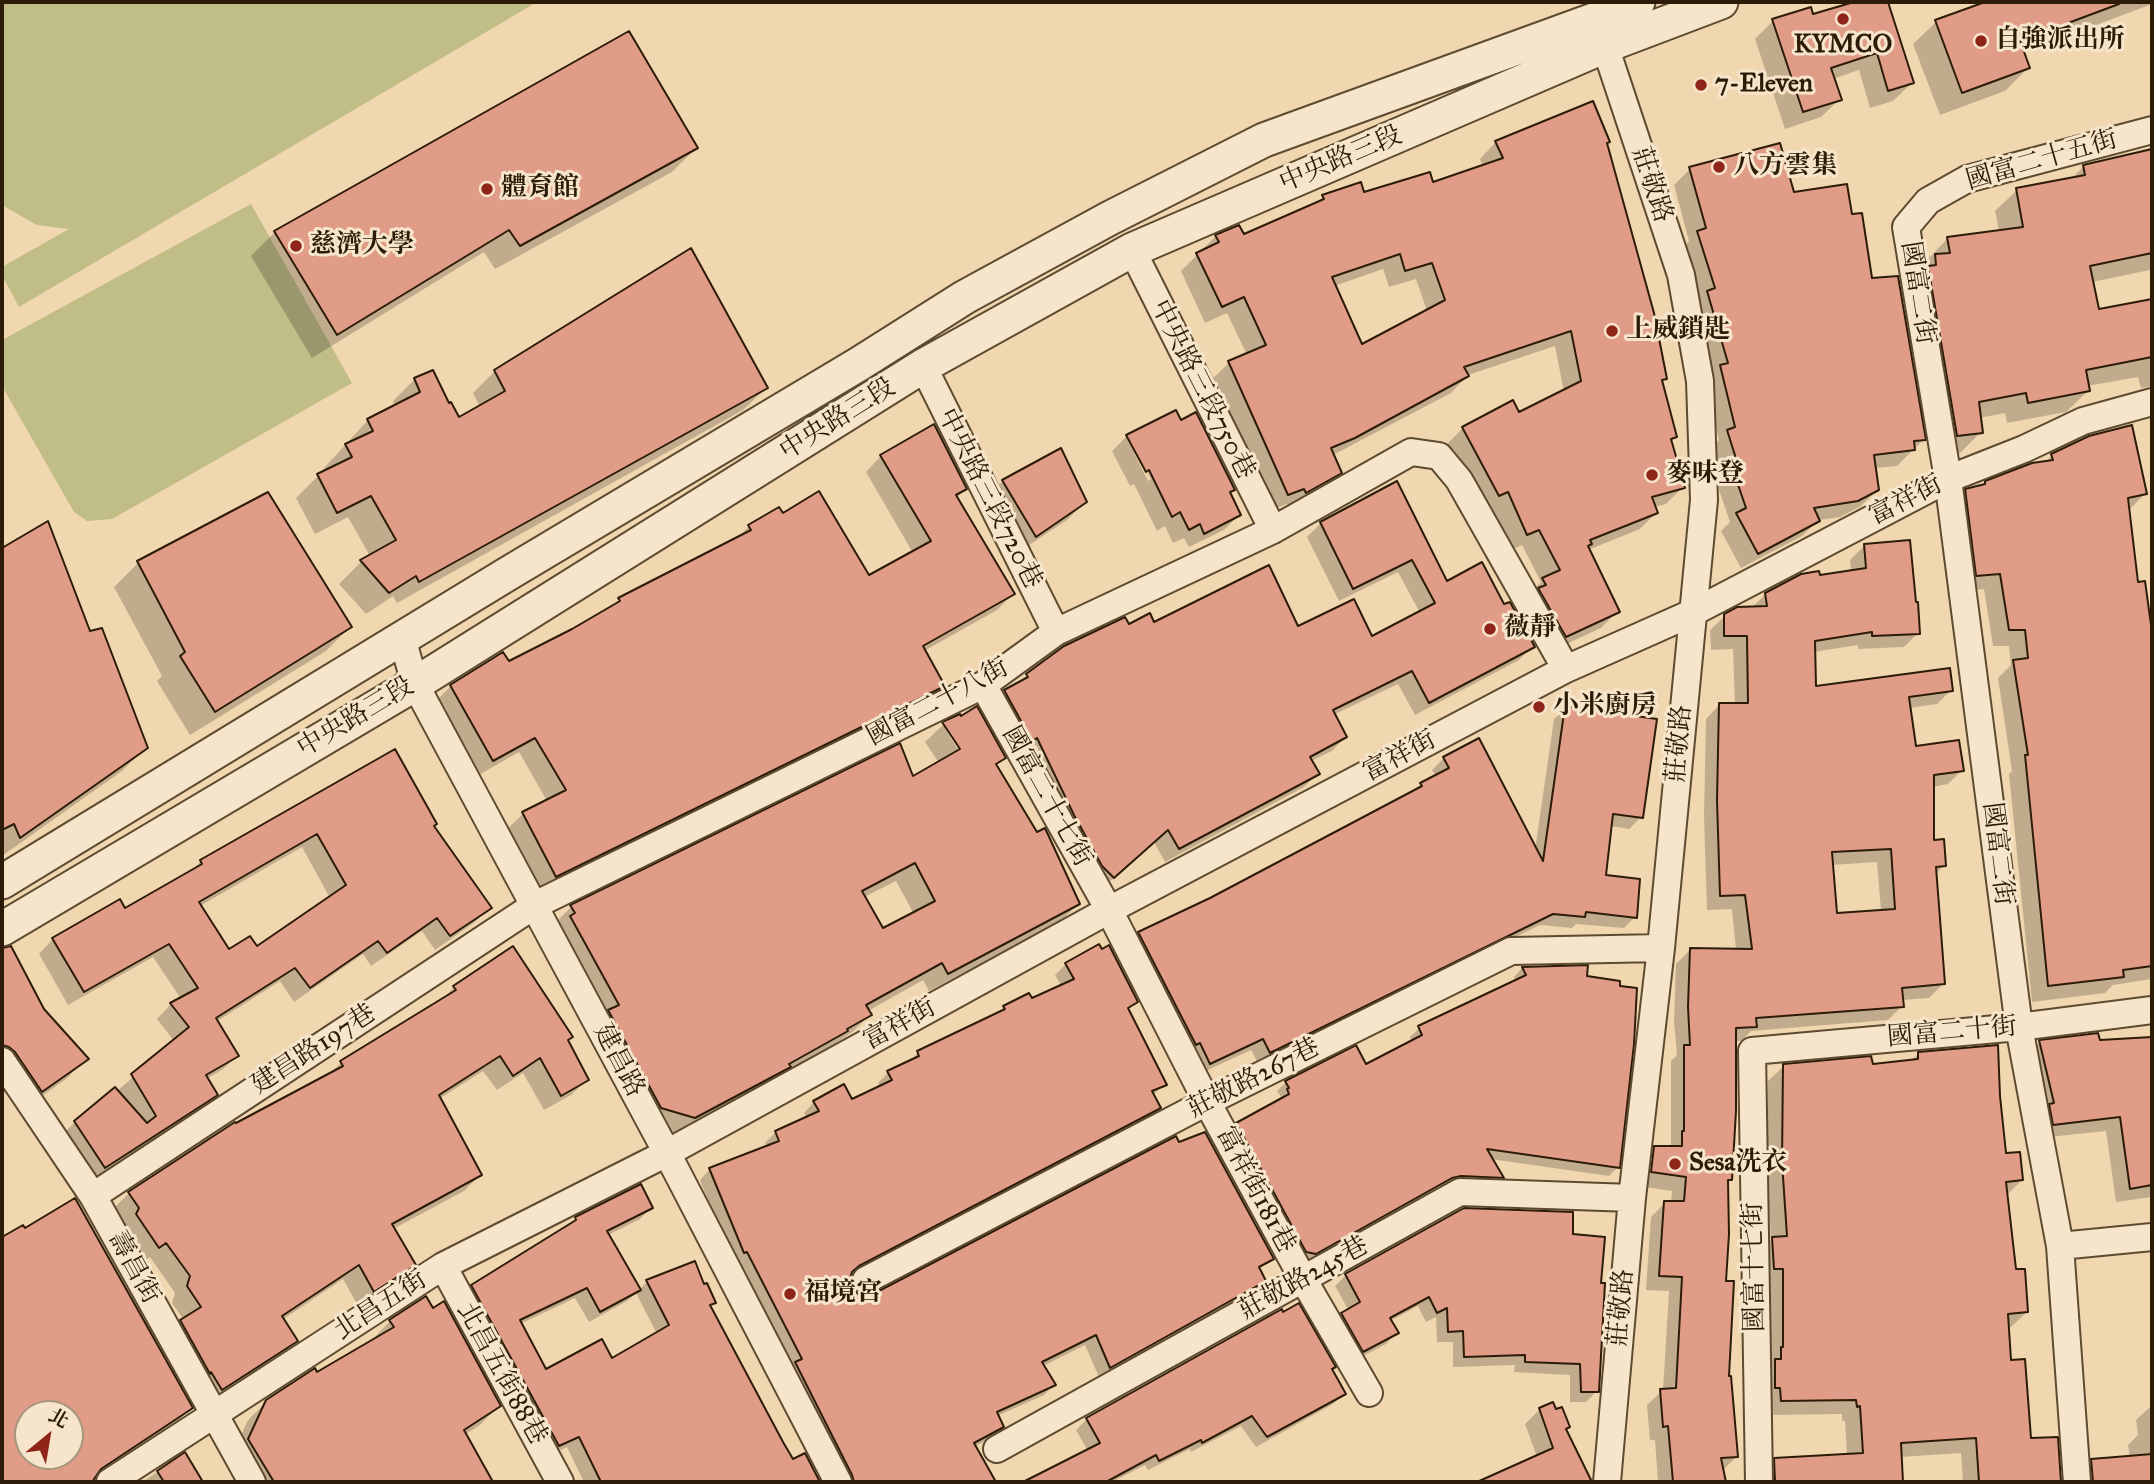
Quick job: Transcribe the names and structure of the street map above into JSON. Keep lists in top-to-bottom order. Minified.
{"streets":{"street":["中央路三段","國富二十五街","莊敬路","國富二街","中央路三段750巷","中央路三段720巷","富祥街","國富二十八街","國富二十七街","國富二十街","建昌路197巷","建昌路","莊敬路267巷","富祥街181巷","國富十七街","壽昌街","莊敬路245巷","北昌五街","北昌五街88巷"]},"crossings":[["中央路三段","莊敬路"],["中央路三段","中央路三段750巷"],["中央路三段","中央路三段720巷"],["中央路三段","建昌路"],["國富二十五街","國富二街"],["莊敬路","富祥街"],["莊敬路","莊敬路267巷"],["莊敬路","莊敬路245巷"],["國富二街","富祥街"],["國富二街","國富二十街"],["中央路三段750巷","國富二十八街"],["中央路三段720巷","國富二十八街"],["富祥街","國富二十八街"],["富祥街","國富二十七街"],["富祥街","建昌路"],["富祥街","富祥街181巷"],["富祥街","北昌五街"],["國富二十八街","國富二十七街"],["國富二十八街","建昌路197巷"],["國富二十八街","建昌路"],["國富二十七街","富祥街181巷"],["國富二十街","國富十七街"],["建昌路197巷","建昌路"],["建昌路197巷","壽昌街"],["建昌路","北昌五街"],["莊敬路267巷","富祥街181巷"],["富祥街181巷","莊敬路245巷"],["壽昌街","北昌五街"],["北昌五街","北昌五街88巷"]],"places":["KYMCO","自強派出所","7-Eleven","八方雲集","體育館","慈濟大學","上威鎖匙","麥味登","薇靜","小米廚房","Sesa洗衣","福境宮"],"north":"top right"}
